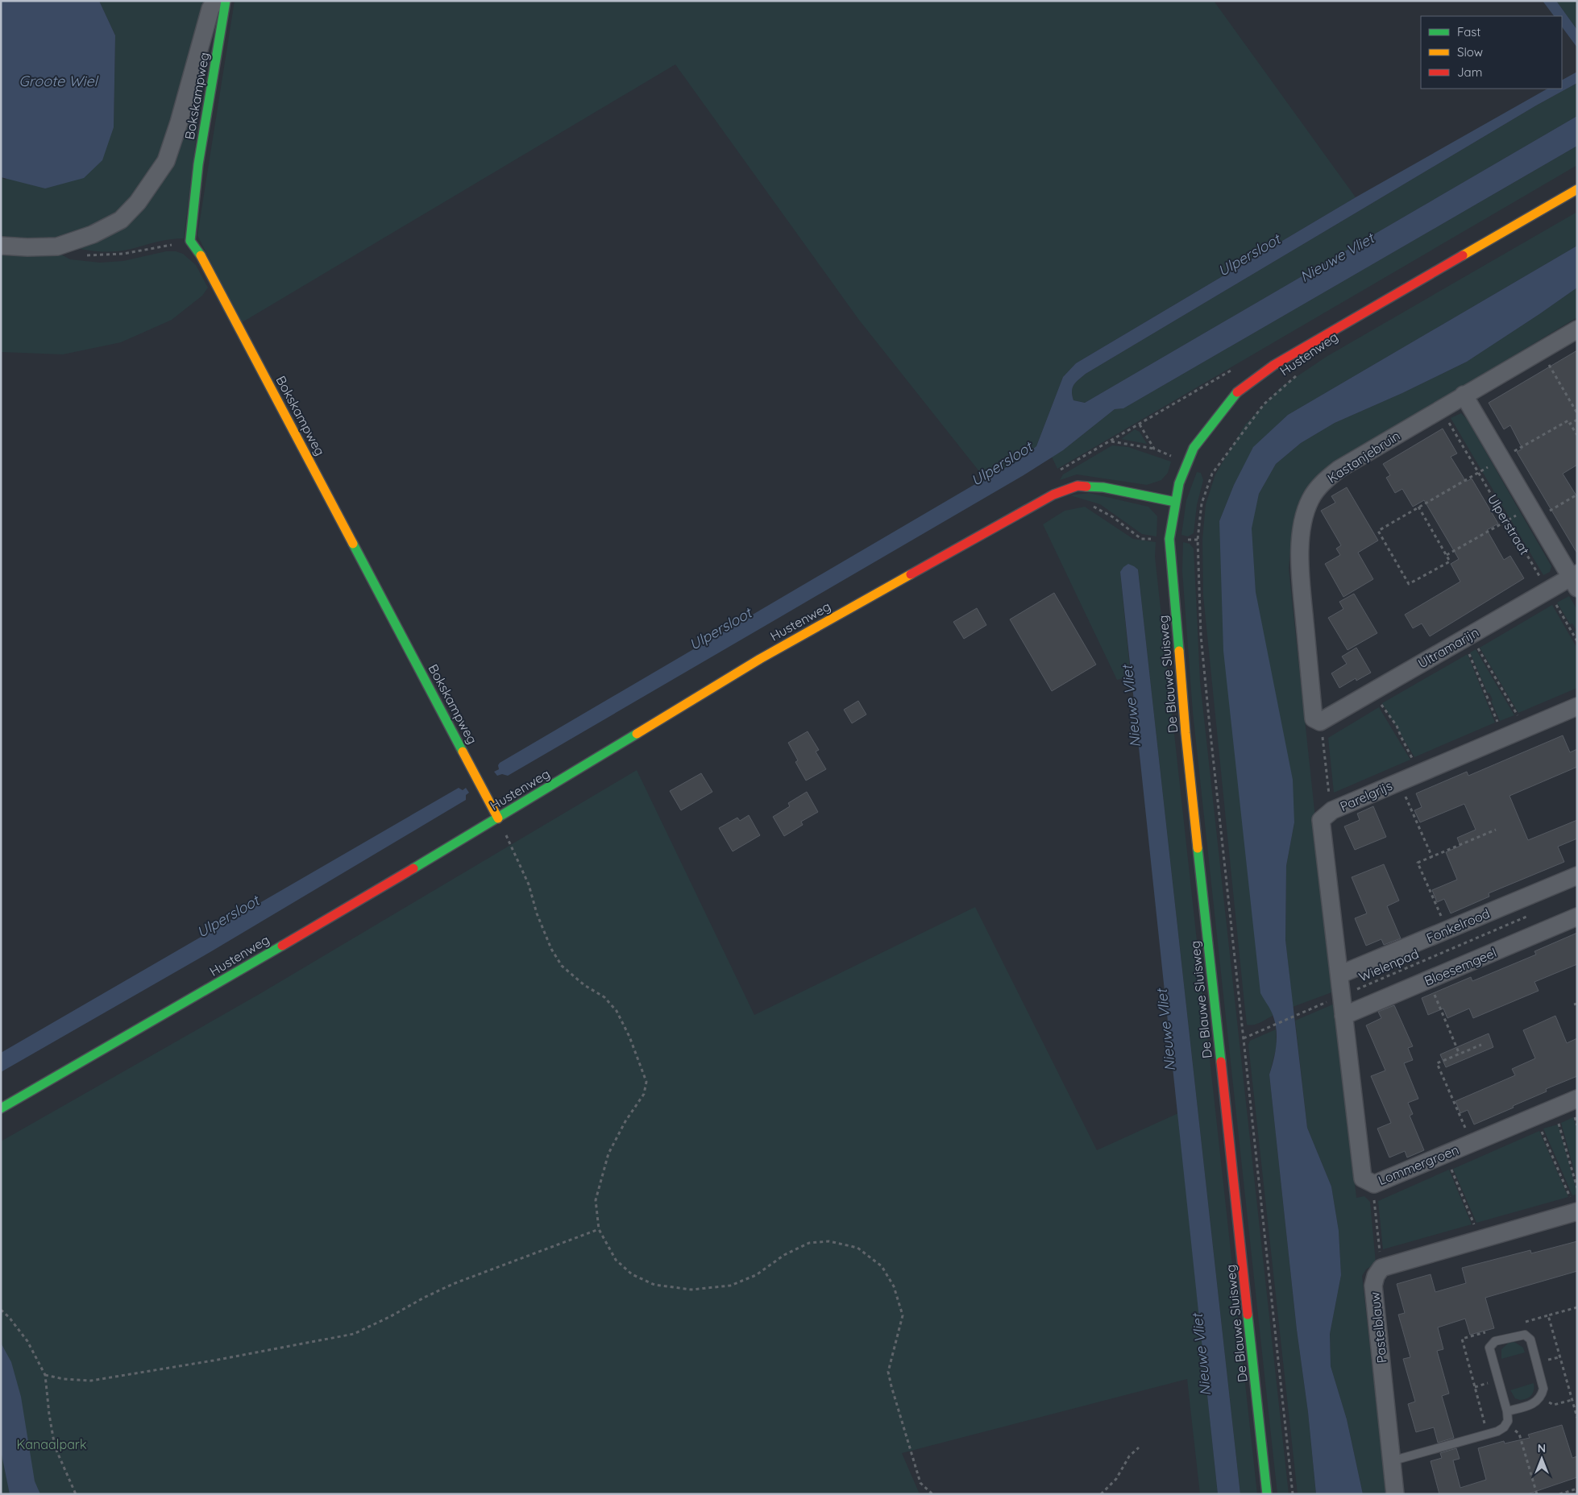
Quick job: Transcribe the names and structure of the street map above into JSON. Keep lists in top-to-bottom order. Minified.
{"streets":{"street":["Bokskampweg","Hustenweg","Kastanjebruin","Ulperstraat","Ultramarijn","De Blauwe Sluisweg","Parelgrijs","Fonkelrood","Bloesemgeel","Lommergroen","Pastelblauw"],"path":["Wielenpad"]},"crossings":[["Bokskampweg","Hustenweg"],["Hustenweg","De Blauwe Sluisweg"],["Kastanjebruin","Ulperstraat"],["Kastanjebruin","Ultramarijn"],["Ulperstraat","Ultramarijn"],["Parelgrijs","Fonkelrood"],["Parelgrijs","Wielenpad"],["Parelgrijs","Lommergroen"],["Wielenpad","Lommergroen"],["Bloesemgeel","Lommergroen"]],"water":["Groote Wiel","Ulpersloot","Nieuwe Vliet"],"parks":["Kanaalpark"],"legend":["Fast","Slow","Jam"],"north":"top"}
